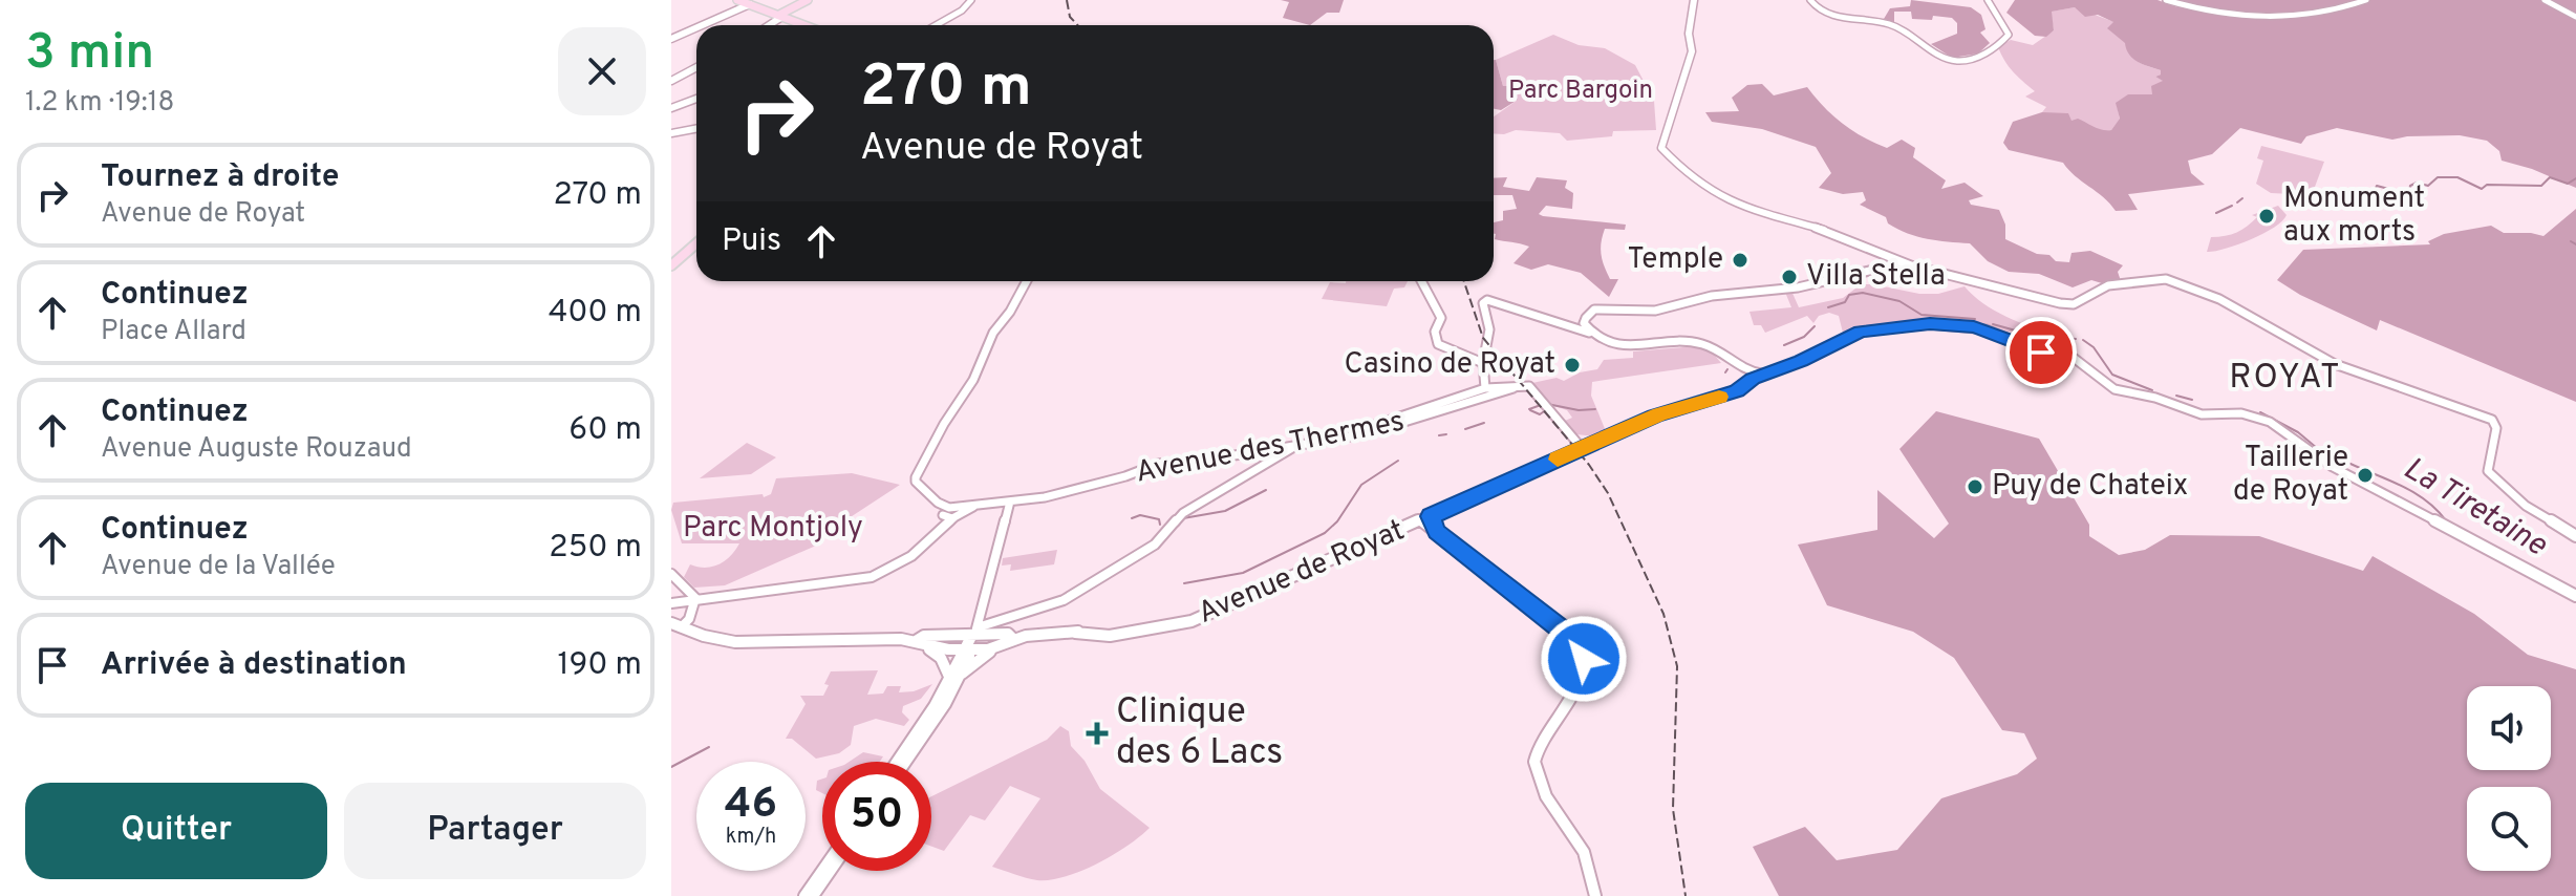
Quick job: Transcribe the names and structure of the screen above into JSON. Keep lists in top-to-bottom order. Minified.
{"streets":{"main road":["Avenue de Royat"],"street":["Avenue des Thermes"]},"districts":["ROYAT"],"water":["La Tiretaine"],"parks":["Parc Bargoin","Parc Montjoly"],"places":{"other":["Monument aux morts","Temple","Villa Stella","Casino de Royat","Taillerie de Royat","Puy de Chateix"],"health":["Clinique des 6 Lacs"]},"page":{"heading":["3 min","1.2 km · 19:18"],"turn":["270 m","Avenue de Royat"],"list":[{"name":"Tournez à droite","note":"Avenue de Royat","value":"270 m"},{"name":"Continuez","note":"Place Allard","value":"400 m"},{"name":"Continuez","note":"Avenue Auguste Rouzaud","value":"60 m"},{"name":"Continuez","note":"Avenue de la Vallée","value":"250 m"},{"name":"Arrivée à destination","value":"190 m"}],"then":"Puis","speed":"46 km/h","limit":"50","buttons":["Quitter","Partager"]}}
